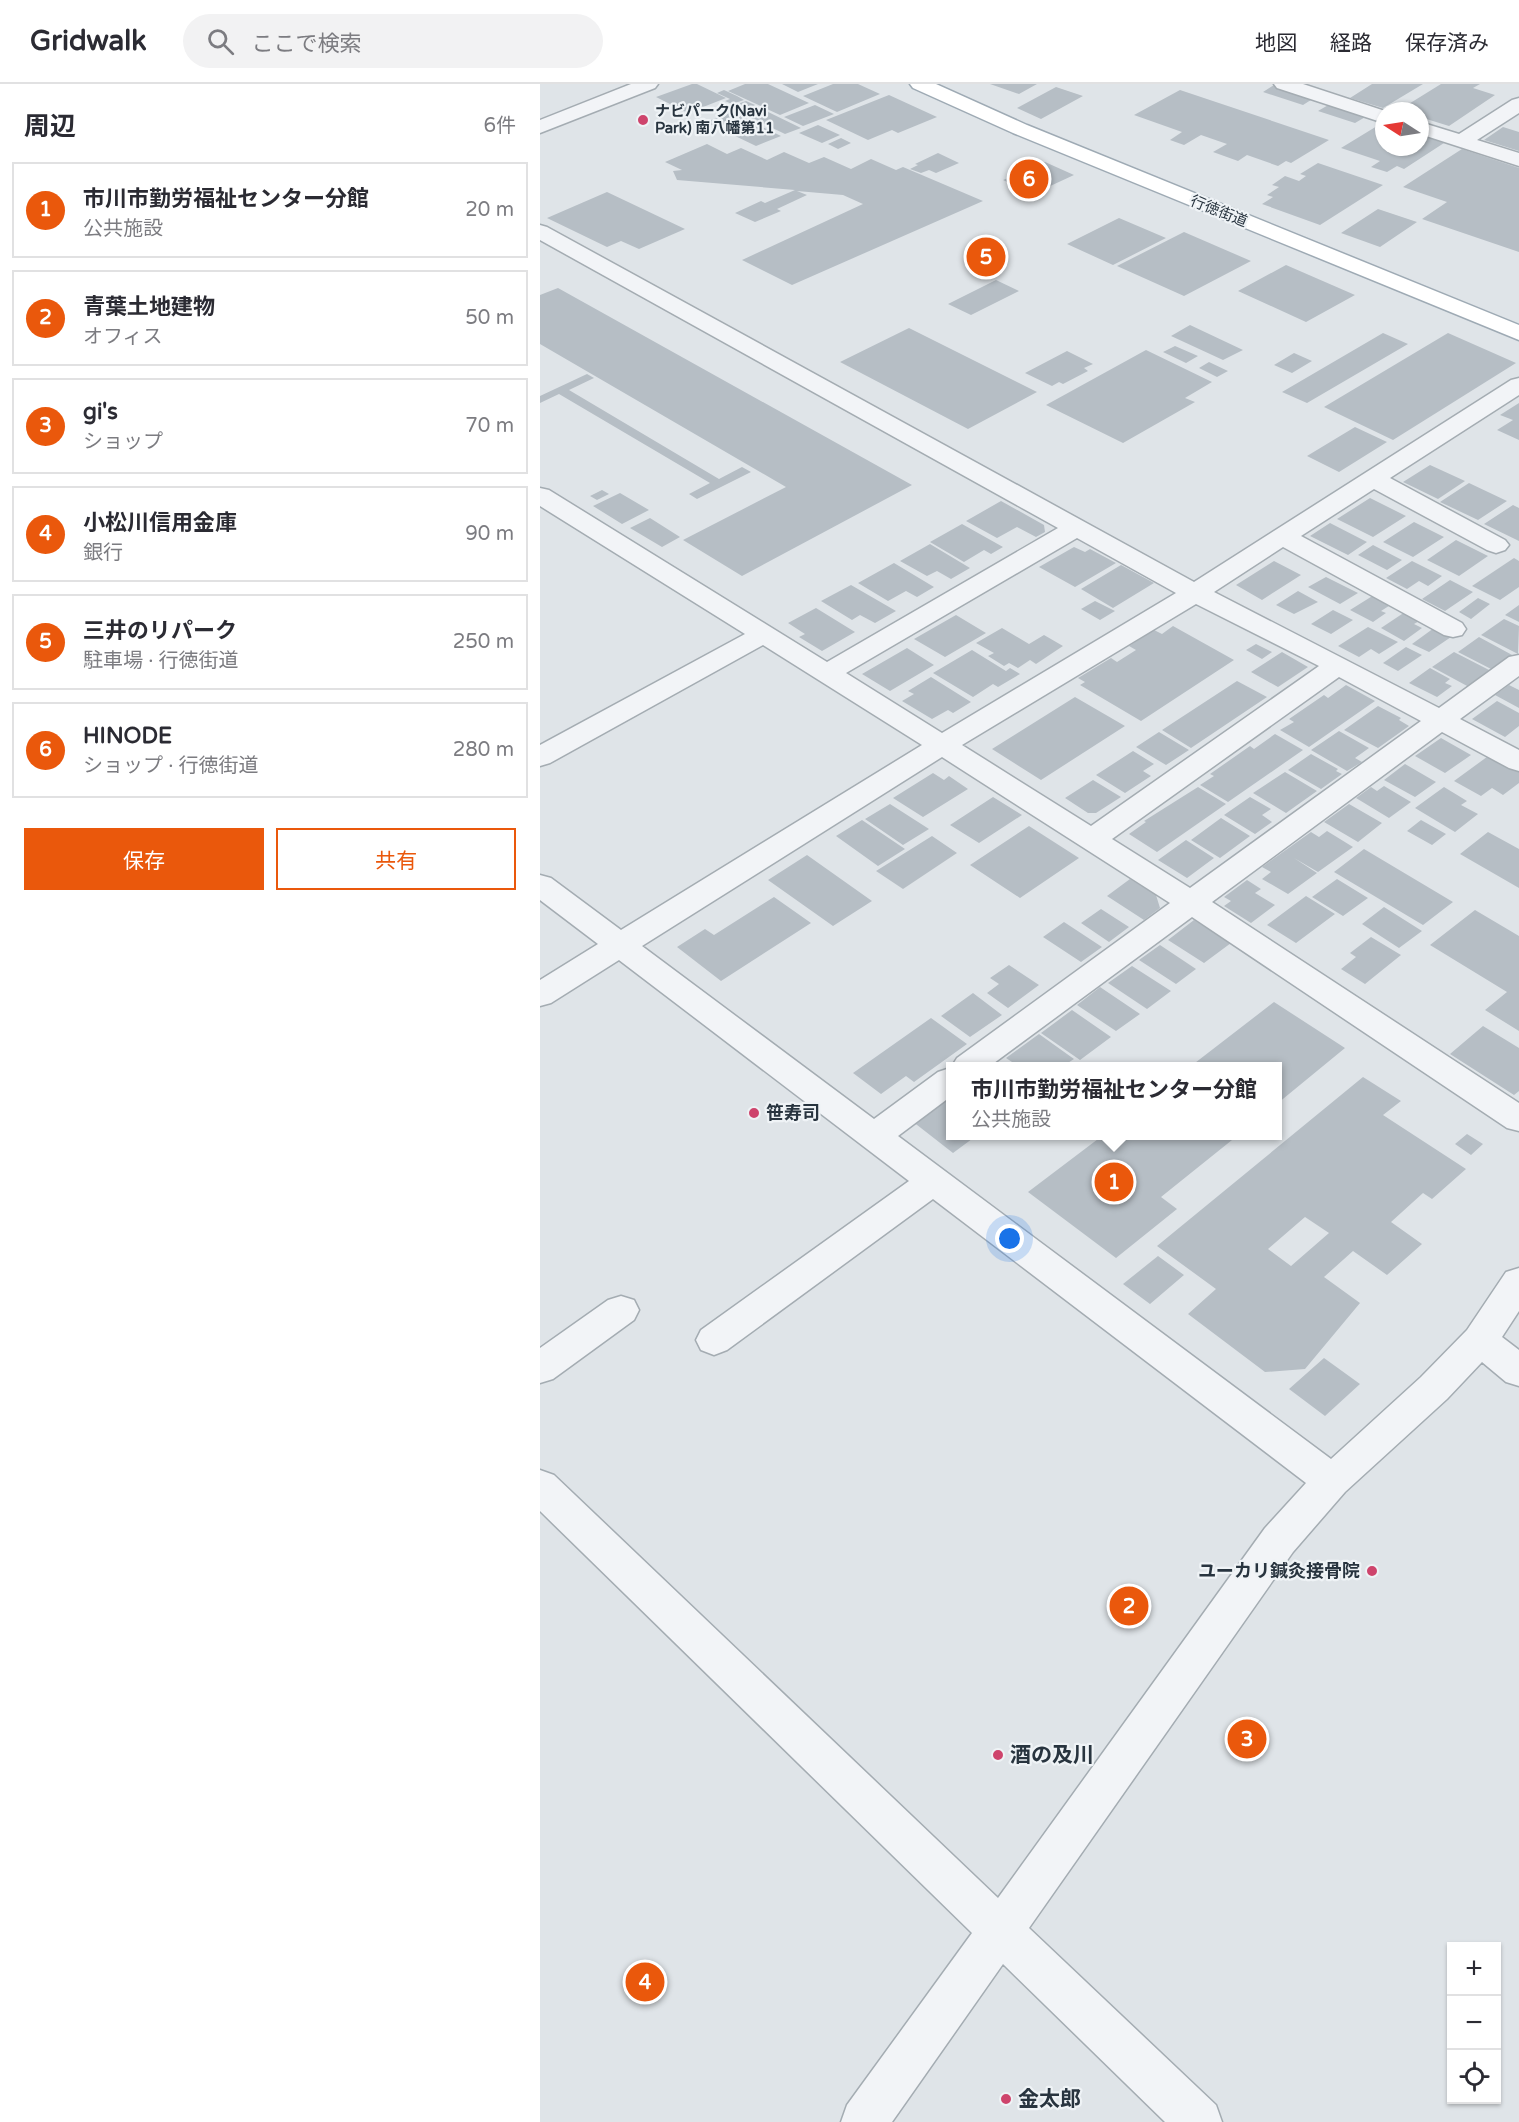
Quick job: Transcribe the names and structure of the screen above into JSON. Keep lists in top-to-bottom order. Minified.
{"streets":{"main road":["行徳街道"]},"places":["ナビパーク(Navi Park) 南八幡第11","笹寿司","ユーカリ鍼灸接骨院","酒の及川","金太郎"],"north":"left","page":{"header":"Gridwalk","search":"ここで検索","nav":["地図","経路","保存済み"],"heading":["周辺","6件"],"pins":["6","5","1","2","3","4"],"list":[{"mark":"1","name":"市川市勤労福祉センター分館","note":"公共施設","value":"20 m"},{"mark":"2","name":"青葉土地建物","note":"オフィス","value":"50 m"},{"mark":"3","name":"gi's","note":"ショップ","value":"70 m"},{"mark":"4","name":"小松川信用金庫","note":"銀行","value":"90 m"},{"mark":"5","name":"三井のリパーク","note":"駐車場 · 行徳街道","value":"250 m"},{"mark":"6","name":"HINODE","note":"ショップ · 行徳街道","value":"280 m"}],"buttons":["保存","共有"],"popup":["市川市勤労福祉センター分館","公共施設"],"map_buttons":["+","−"]}}
